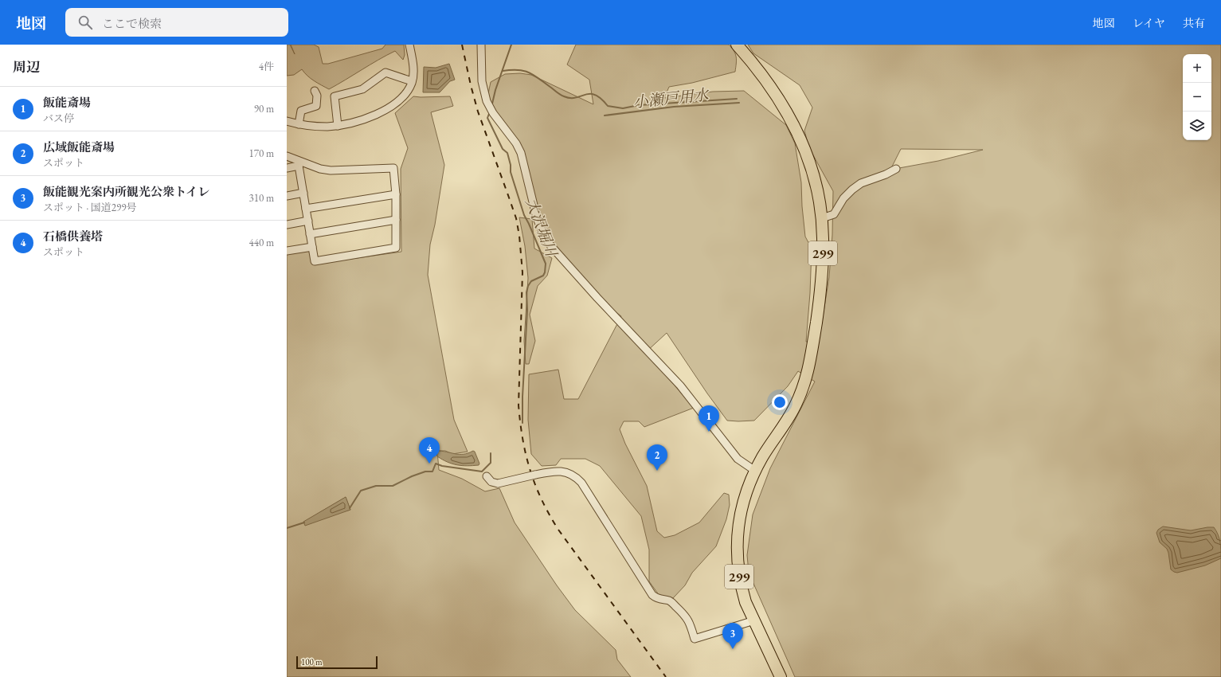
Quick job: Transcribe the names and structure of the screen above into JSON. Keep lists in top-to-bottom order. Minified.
{"streets":{"highway":["299"]},"water":["小瀬戸用水","大沢堀川"],"scale_bar":"100 m","page":{"header":"地図","search":"ここで検索","nav":["地図","レイヤ","共有"],"heading":["周辺","4件"],"map_buttons":["+","−"],"list":[{"mark":"1","name":"飯能斎場","note":"バス停","value":"90 m"},{"mark":"2","name":"広域飯能斎場","note":"スポット","value":"170 m"},{"mark":"3","name":"飯能観光案内所観光公衆トイレ","note":"スポット · 国道299号","value":"310 m"},{"mark":"4","name":"石橋供養塔","note":"スポット","value":"440 m"}],"pins":["1","4","2","3"],"scale":"100 m"}}
